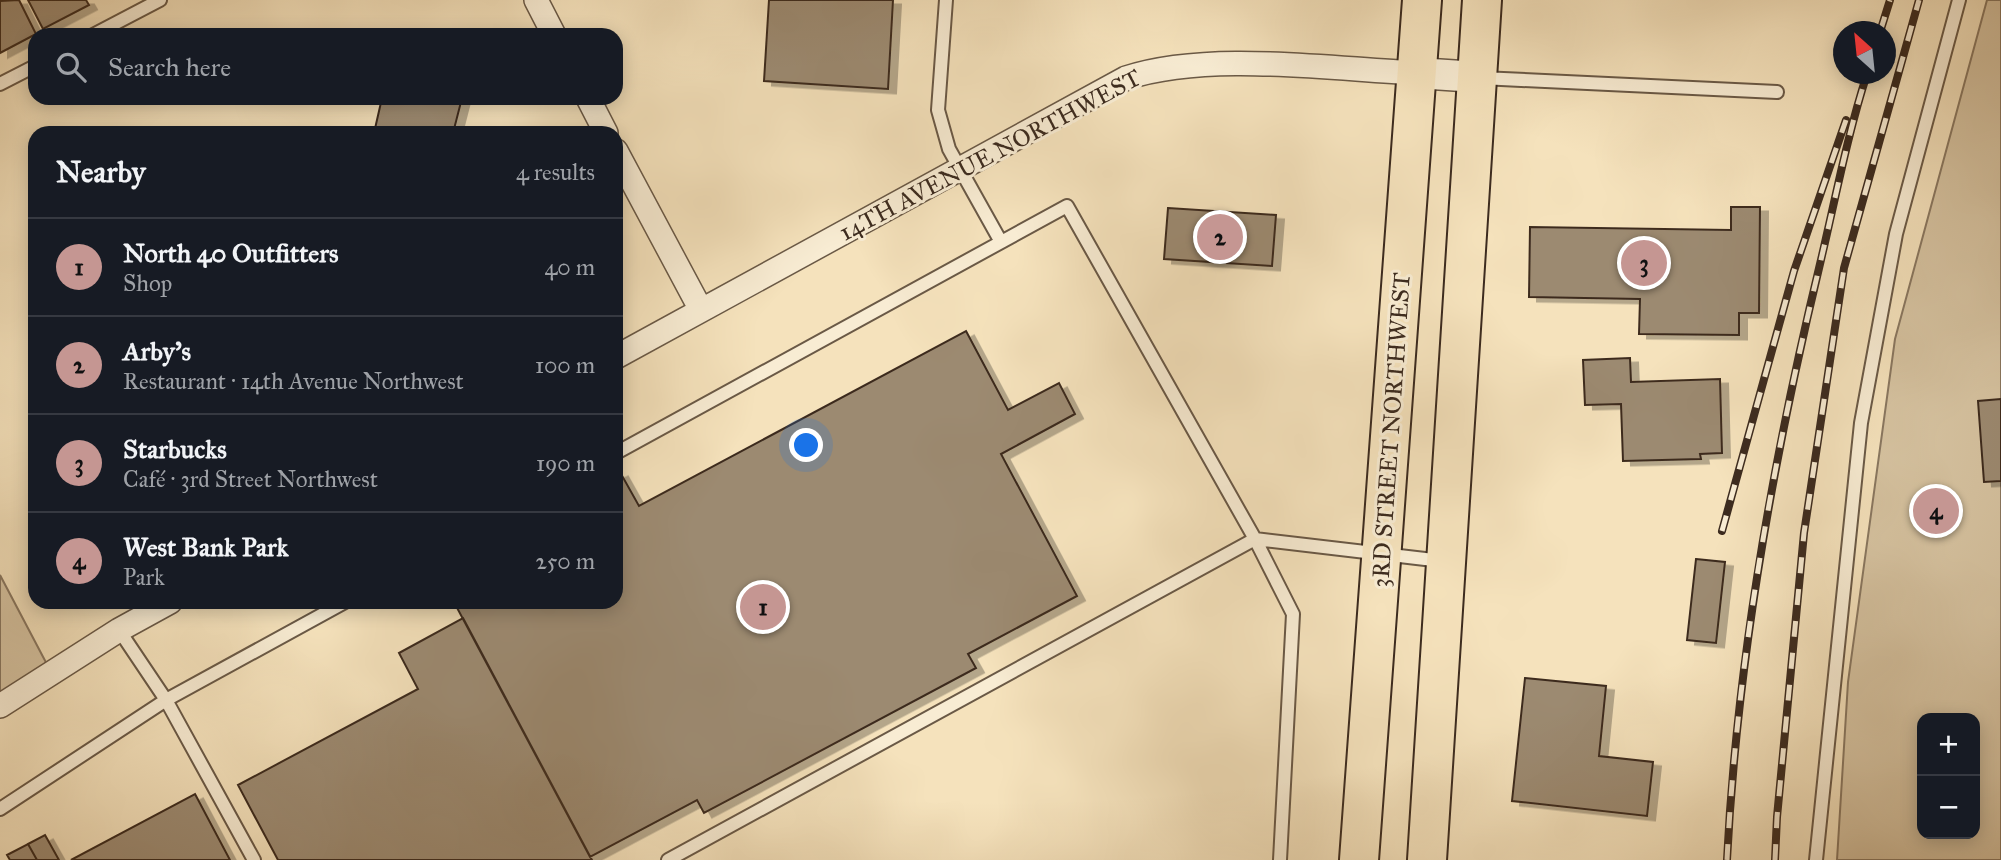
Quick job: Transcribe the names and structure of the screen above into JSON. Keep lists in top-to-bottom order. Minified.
{"streets":{"highway":["3RD STREET NORTHWEST"],"street":["14TH AVENUE NORTHWEST"]},"crossings":[["14TH AVENUE NORTHWEST","3RD STREET NORTHWEST"]],"north":"top left","page":{"search":"Search here","heading":["Nearby","4 results"],"pins":["2","3","4","1"],"list":[{"mark":"1","name":"North 40 Outfitters","note":"Shop","value":"40 m"},{"mark":"2","name":"Arby's","note":"Restaurant · 14th Avenue Northwest","value":"100 m"},{"mark":"3","name":"Starbucks","note":"Café · 3rd Street Northwest","value":"190 m"},{"mark":"4","name":"West Bank Park","note":"Park","value":"250 m"}],"map_buttons":["+","−"]}}
